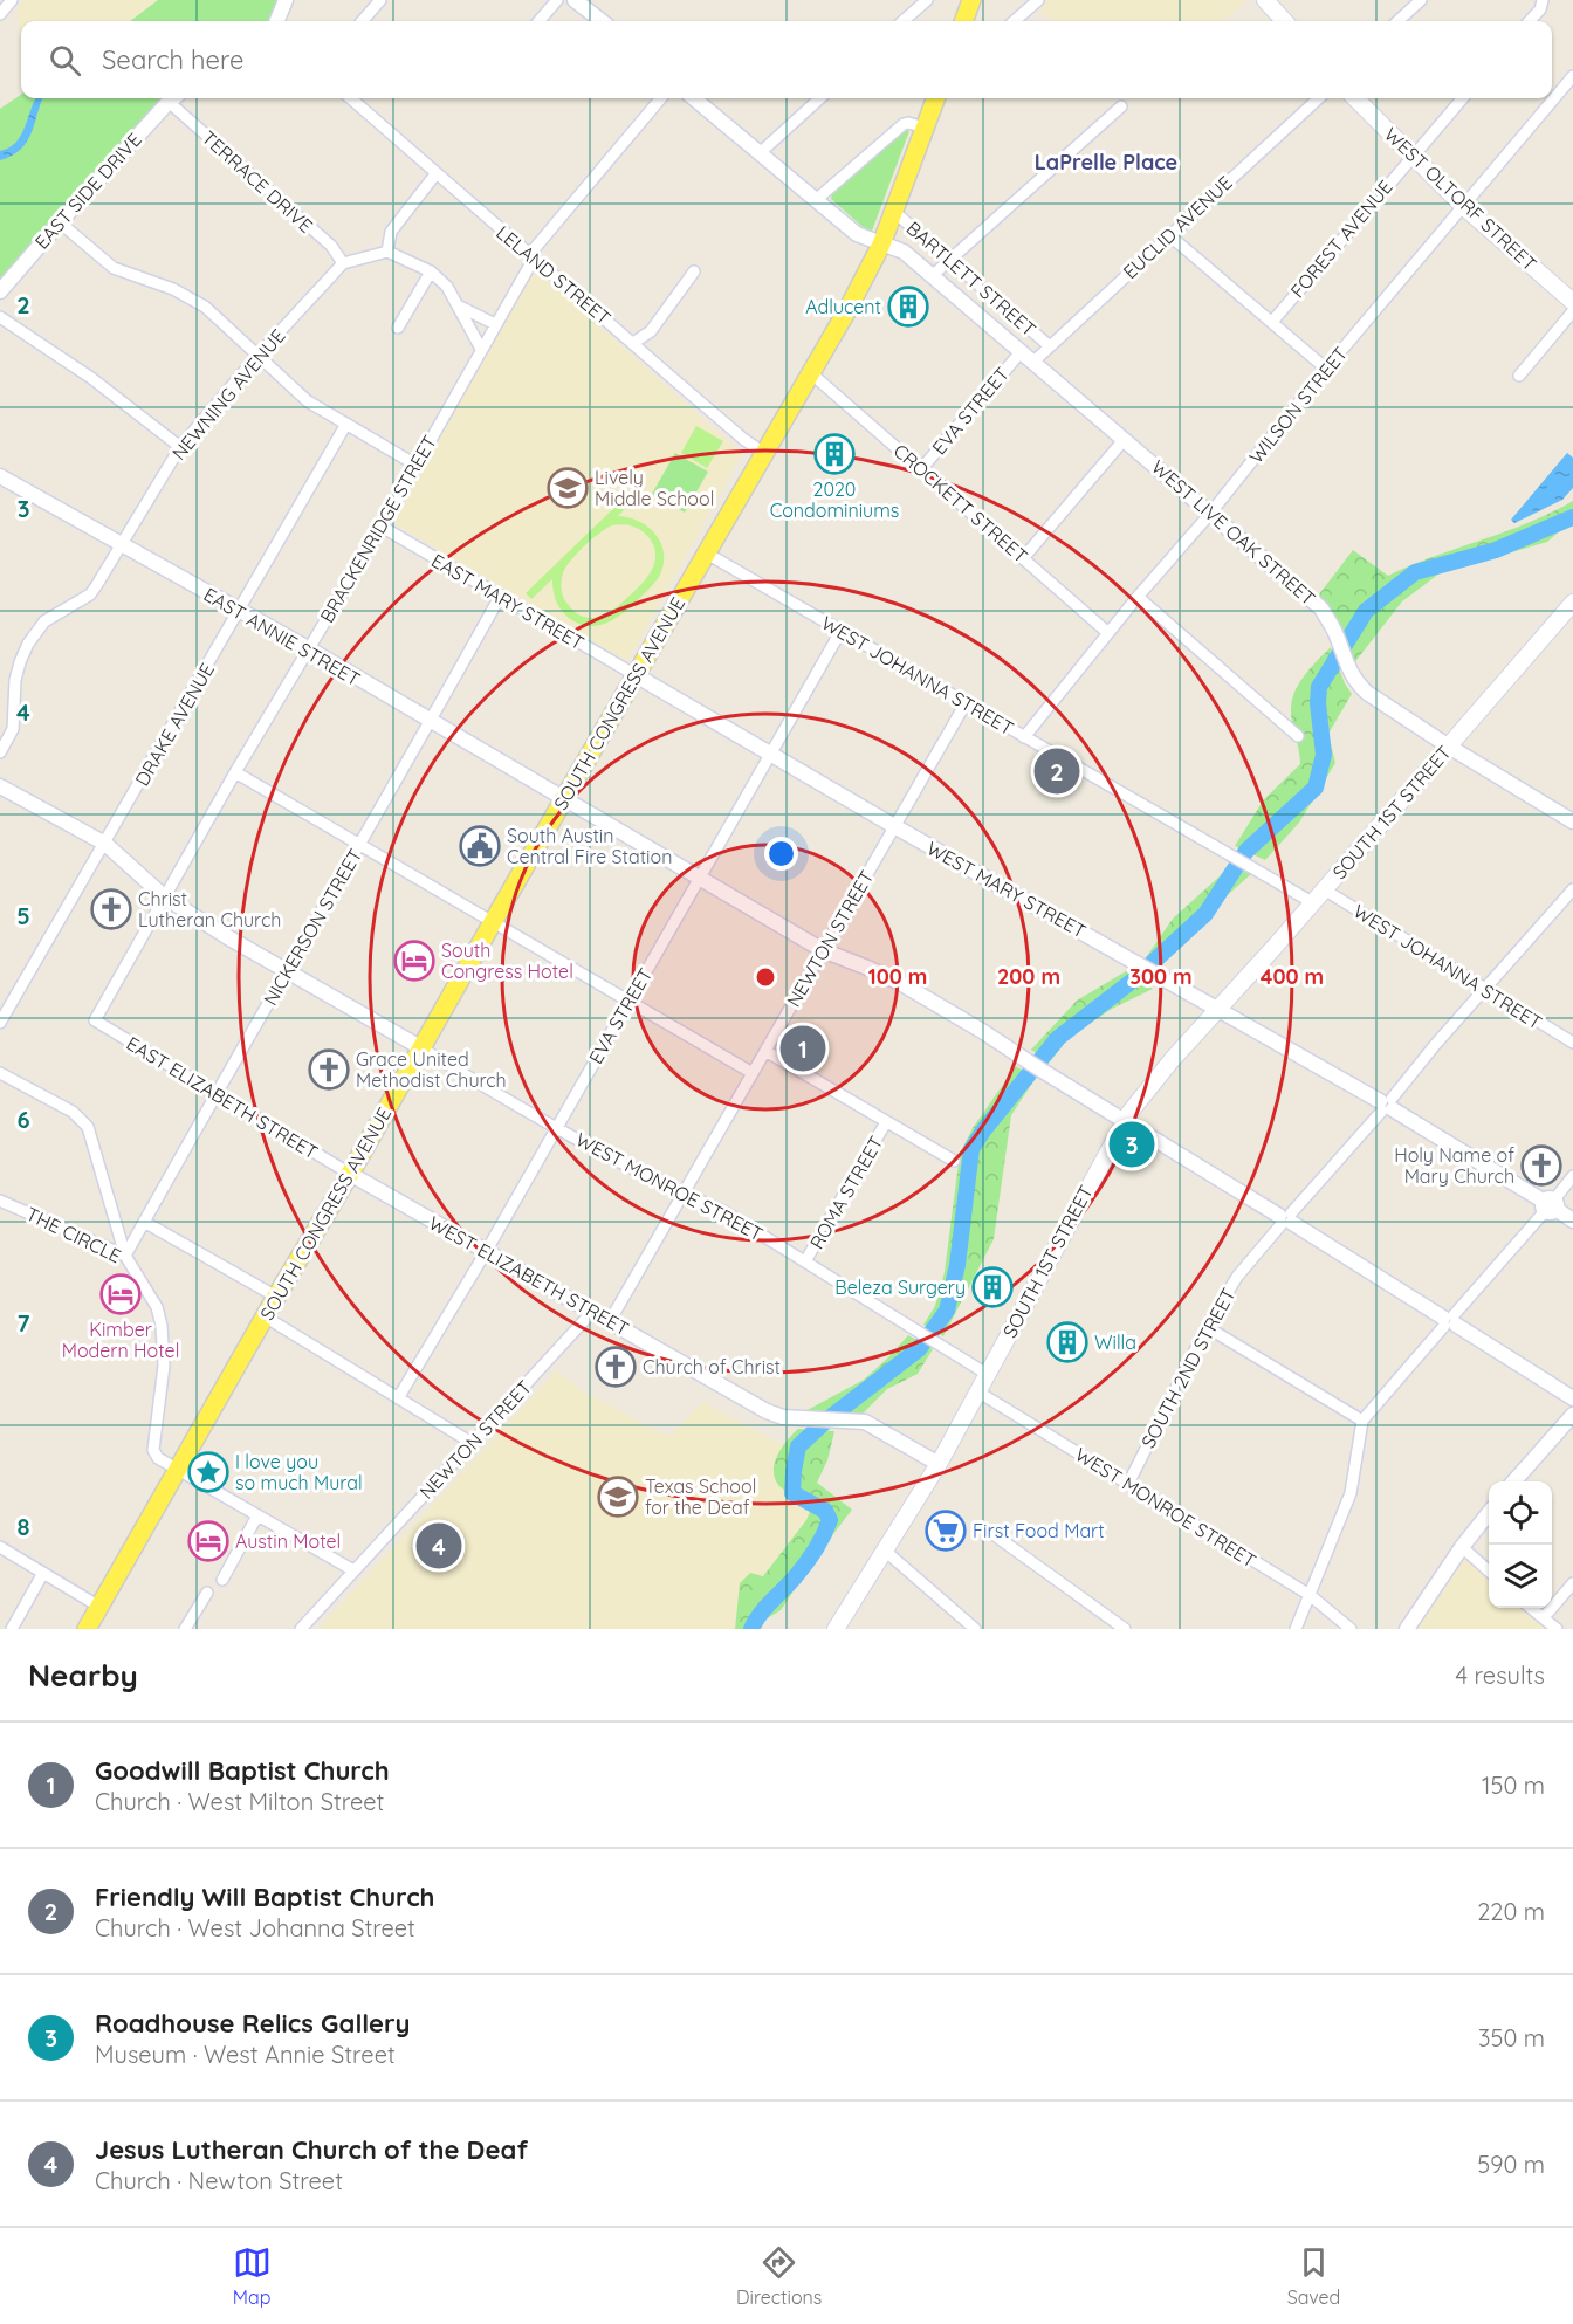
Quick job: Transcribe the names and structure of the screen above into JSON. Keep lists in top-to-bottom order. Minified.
{"streets":{"main road":["WEST OLTORF STREET","SOUTH CONGRESS AVENUE","SOUTH 1ST STREET"],"street":["TERRACE DRIVE","EAST SIDE DRIVE","EUCLID AVENUE","FOREST AVENUE","LELAND STREET","BARTLETT STREET","NEWNING AVENUE","WILSON STREET","EVA STREET","CROCKETT STREET","BRACKENRIDGE STREET","WEST LIVE OAK STREET","EAST MARY STREET","EAST ANNIE STREET","WEST JOHANNA STREET","DRAKE AVENUE","WEST MARY STREET","NICKERSON STREET","NEWTON STREET","EAST ELIZABETH STREET","WEST MONROE STREET","ROMA STREET","THE CIRCLE","WEST ELIZABETH STREET","SOUTH 2ND STREET"]},"crossings":[["TERRACE DRIVE","NEWNING AVENUE"],["WEST OLTORF STREET","FOREST AVENUE"],["WEST OLTORF STREET","WILSON STREET"],["EUCLID AVENUE","BARTLETT STREET"],["EUCLID AVENUE","WEST LIVE OAK STREET"],["LELAND STREET","BRACKENRIDGE STREET"],["LELAND STREET","SOUTH CONGRESS AVENUE"],["BARTLETT STREET","SOUTH CONGRESS AVENUE"],["NEWNING AVENUE","EAST ANNIE STREET"],["WILSON STREET","CROCKETT STREET"],["WILSON STREET","WEST LIVE OAK STREET"],["WILSON STREET","WEST JOHANNA STREET"],["EVA STREET","CROCKETT STREET"],["EVA STREET","WEST LIVE OAK STREET"],["EVA STREET","EAST ANNIE STREET"],["EVA STREET","WEST JOHANNA STREET"],["EVA STREET","WEST MARY STREET"],["EVA STREET","WEST MONROE STREET"],["EVA STREET","WEST ELIZABETH STREET"],["CROCKETT STREET","SOUTH CONGRESS AVENUE"],["BRACKENRIDGE STREET","EAST MARY STREET"],["BRACKENRIDGE STREET","EAST ANNIE STREET"],["BRACKENRIDGE STREET","EAST ELIZABETH STREET"],["WEST LIVE OAK STREET","SOUTH CONGRESS AVENUE"],["WEST LIVE OAK STREET","SOUTH 1ST STREET"],["EAST MARY STREET","SOUTH CONGRESS AVENUE"],["EAST MARY STREET","WEST MARY STREET"],["EAST MARY STREET","NICKERSON STREET"],["EAST ANNIE STREET","SOUTH CONGRESS AVENUE"],["EAST ANNIE STREET","DRAKE AVENUE"],["EAST ANNIE STREET","SOUTH 1ST STREET"],["EAST ANNIE STREET","NICKERSON STREET"],["EAST ANNIE STREET","NEWTON STREET"],["EAST ANNIE STREET","SOUTH 2ND STREET"],["WEST JOHANNA STREET","SOUTH CONGRESS AVENUE"],["WEST JOHANNA STREET","SOUTH 1ST STREET"],["WEST JOHANNA STREET","NEWTON STREET"],["WEST JOHANNA STREET","SOUTH 2ND STREET"],["SOUTH CONGRESS AVENUE","WEST MARY STREET"],["SOUTH CONGRESS AVENUE","EAST ELIZABETH STREET"],["SOUTH CONGRESS AVENUE","WEST MONROE STREET"],["SOUTH CONGRESS AVENUE","THE CIRCLE"],["SOUTH CONGRESS AVENUE","WEST ELIZABETH STREET"],["SOUTH 1ST STREET","WEST MARY STREET"],["SOUTH 1ST STREET","WEST MONROE STREET"],["SOUTH 1ST STREET","WEST ELIZABETH STREET"],["WEST MARY STREET","NEWTON STREET"],["WEST MARY STREET","SOUTH 2ND STREET"],["NICKERSON STREET","EAST ELIZABETH STREET"],["NICKERSON STREET","THE CIRCLE"],["NEWTON STREET","WEST MONROE STREET"],["NEWTON STREET","WEST ELIZABETH STREET"],["EAST ELIZABETH STREET","WEST ELIZABETH STREET"],["WEST MONROE STREET","ROMA STREET"],["WEST MONROE STREET","SOUTH 2ND STREET"]],"districts":["LaPrelle Place"],"places":{"building":["Adlucent","2020 Condominiums","Beleza Surgery","Willa"],"school or university":["Lively Middle School","Texas School for the Deaf"],"public building":["South Austin Central Fire Station"],"church":["Christ Lutheran Church","Grace United Methodist Church","Holy Name of Mary Church","Church of Christ"],"hotel":["South Congress Hotel","Kimber Modern Hotel","Austin Motel"],"place":["I love you so much Mural"],"supermarket":["First Food Mart"]},"page":{"search":"Search here","pins":["2","1","3","4"],"heading":["Nearby","4 results"],"list":[{"mark":"1","name":"Goodwill Baptist Church","note":"Church · West Milton Street","value":"150 m"},{"mark":"2","name":"Friendly Will Baptist Church","note":"Church · West Johanna Street","value":"220 m"},{"mark":"3","name":"Roadhouse Relics Gallery","note":"Museum · West Annie Street","value":"350 m"},{"mark":"4","name":"Jesus Lutheran Church of the Deaf","note":"Church · Newton Street","value":"590 m"}],"nav":["Map","Directions","Saved"]},"grid":{"rows":["2","3","4","5","6","7","8"]},"rings":["100 m","200 m","300 m","400 m"]}
